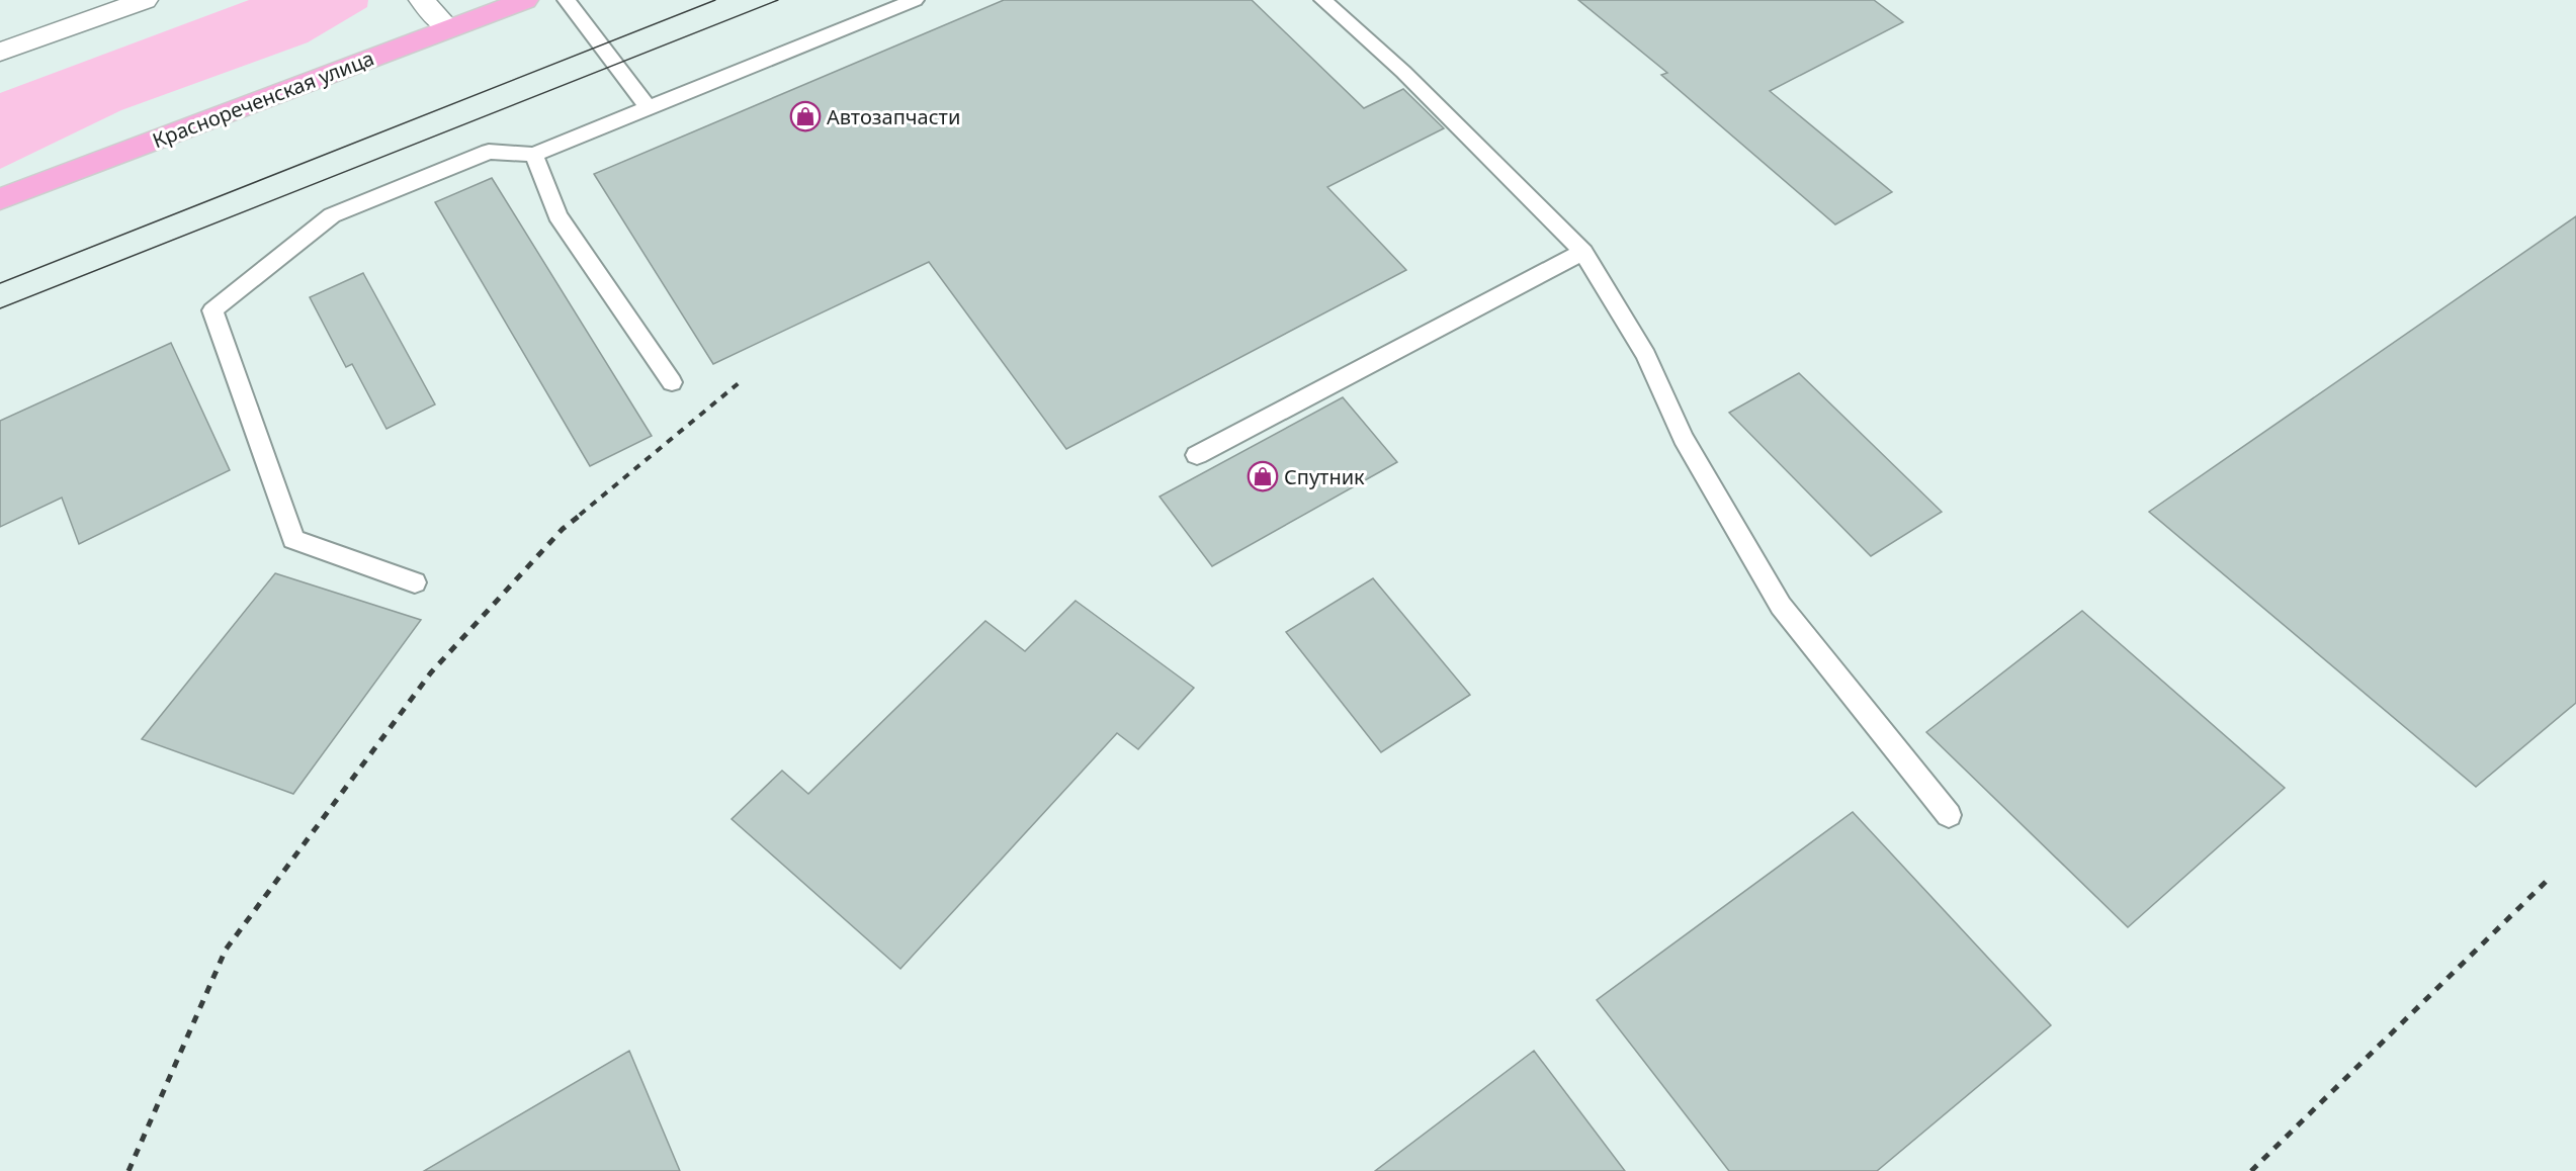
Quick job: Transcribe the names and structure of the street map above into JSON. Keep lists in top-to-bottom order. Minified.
{"streets":{"main road":["Краснореченская улица"]},"places":{"shop":["Автозапчасти","Спутник"]}}
